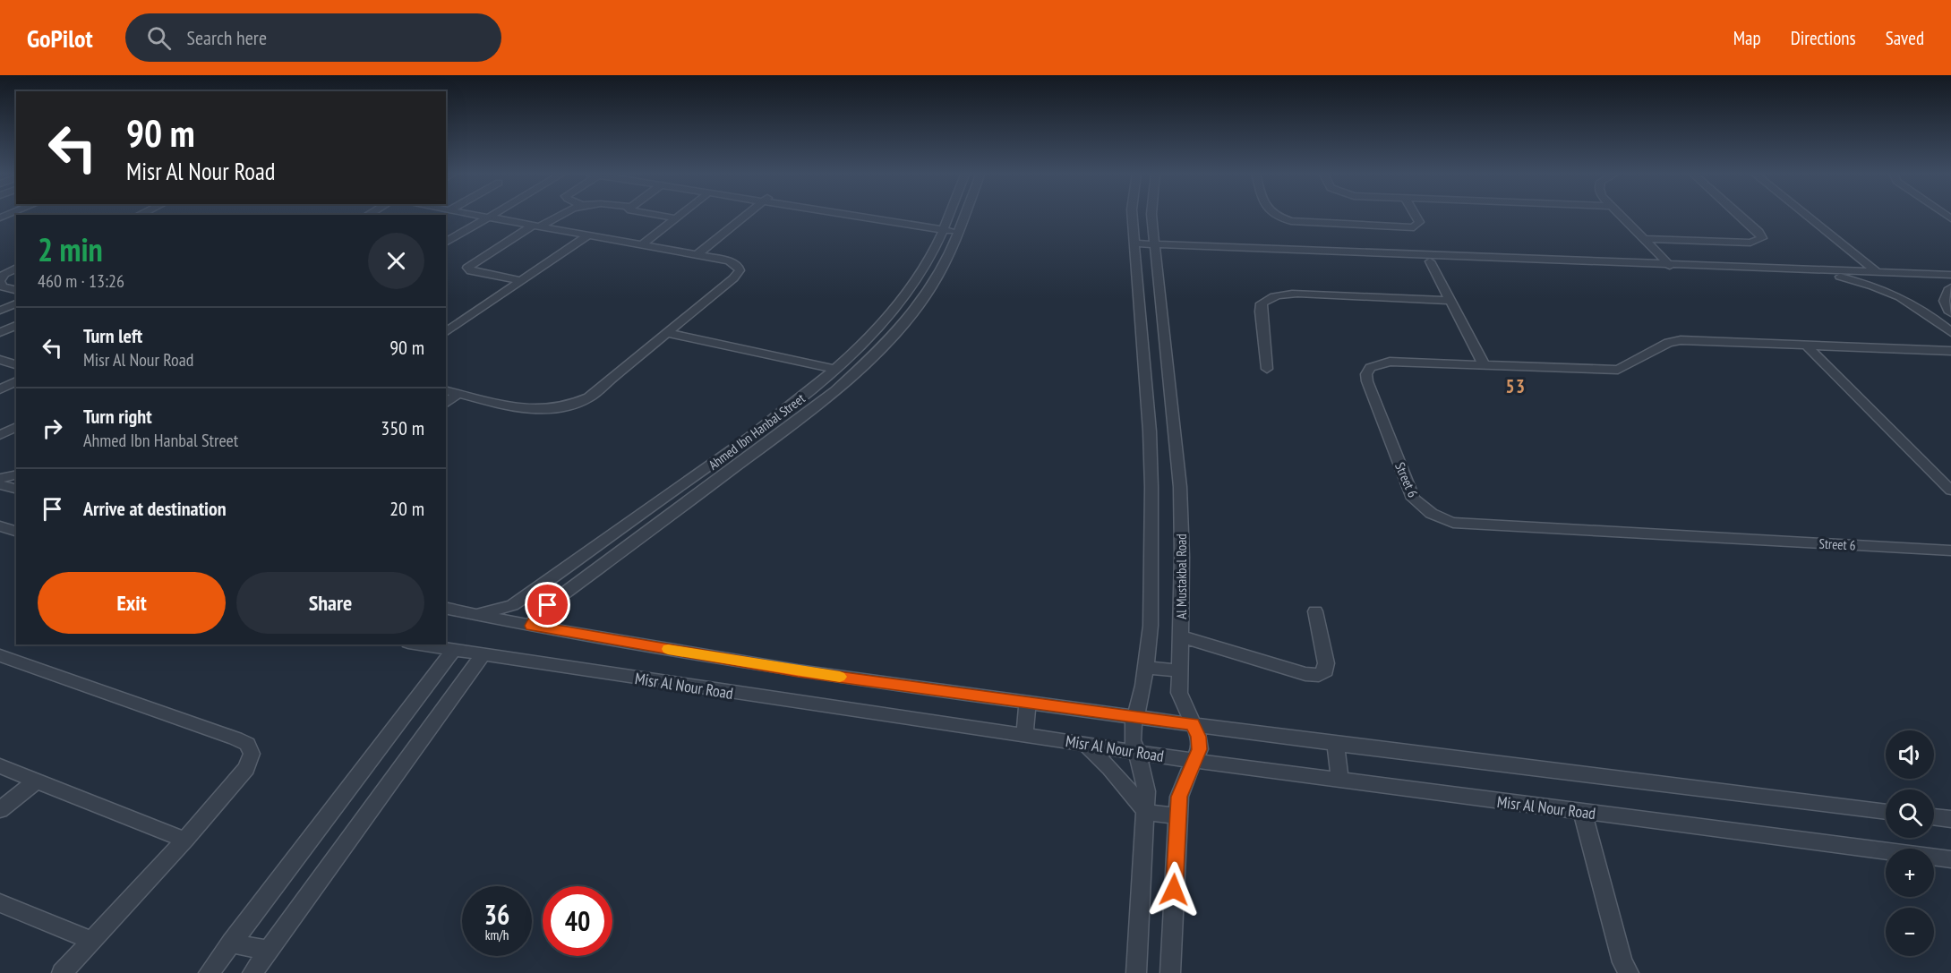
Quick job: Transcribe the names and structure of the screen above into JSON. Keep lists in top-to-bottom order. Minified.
{"streets":{"street":["Ahmed Ibn Hanbal Street","Street 6","Al Mustakbal Road","Misr Al Nour Road"]},"crossings":[["Al Mustakbal Road","Misr Al Nour Road"]],"districts":["53"],"page":{"header":"GoPilot","search":"Search here","nav":["Map","Directions","Saved"],"turn":["90 m","Misr Al Nour Road"],"heading":["2 min","460 m · 13:26"],"list":[{"name":"Turn left","note":"Misr Al Nour Road","value":"90 m"},{"name":"Turn right","note":"Ahmed Ibn Hanbal Street","value":"350 m"},{"name":"Arrive at destination","value":"20 m"}],"buttons":["Exit","Share"],"map_buttons":["+","−"],"speed":"36 km/h","limit":"40"}}
